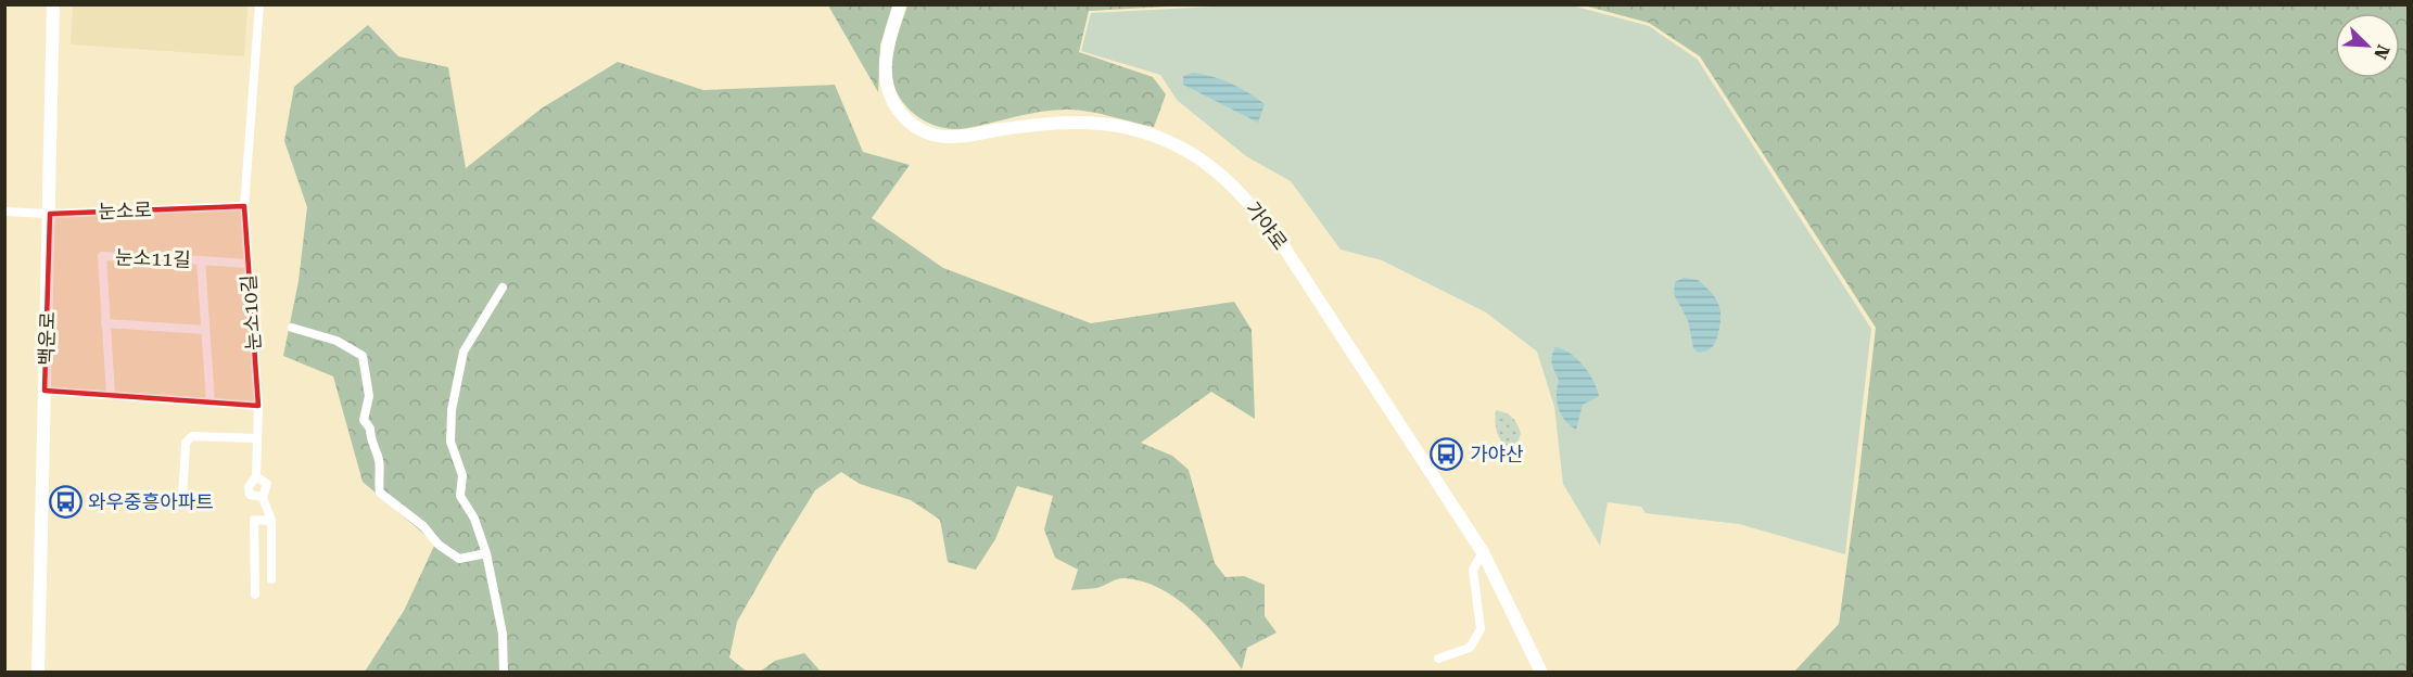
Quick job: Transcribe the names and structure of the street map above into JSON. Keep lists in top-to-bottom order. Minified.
{"streets":{"street":["눈소로","가야로","눈소11길","눈소10길","백운로"]},"crossings":[["눈소로","눈소10길"],["눈소로","백운로"]],"places":{"bus stop":["가야산","와우중흥아파트"]},"north":"bottom right"}
